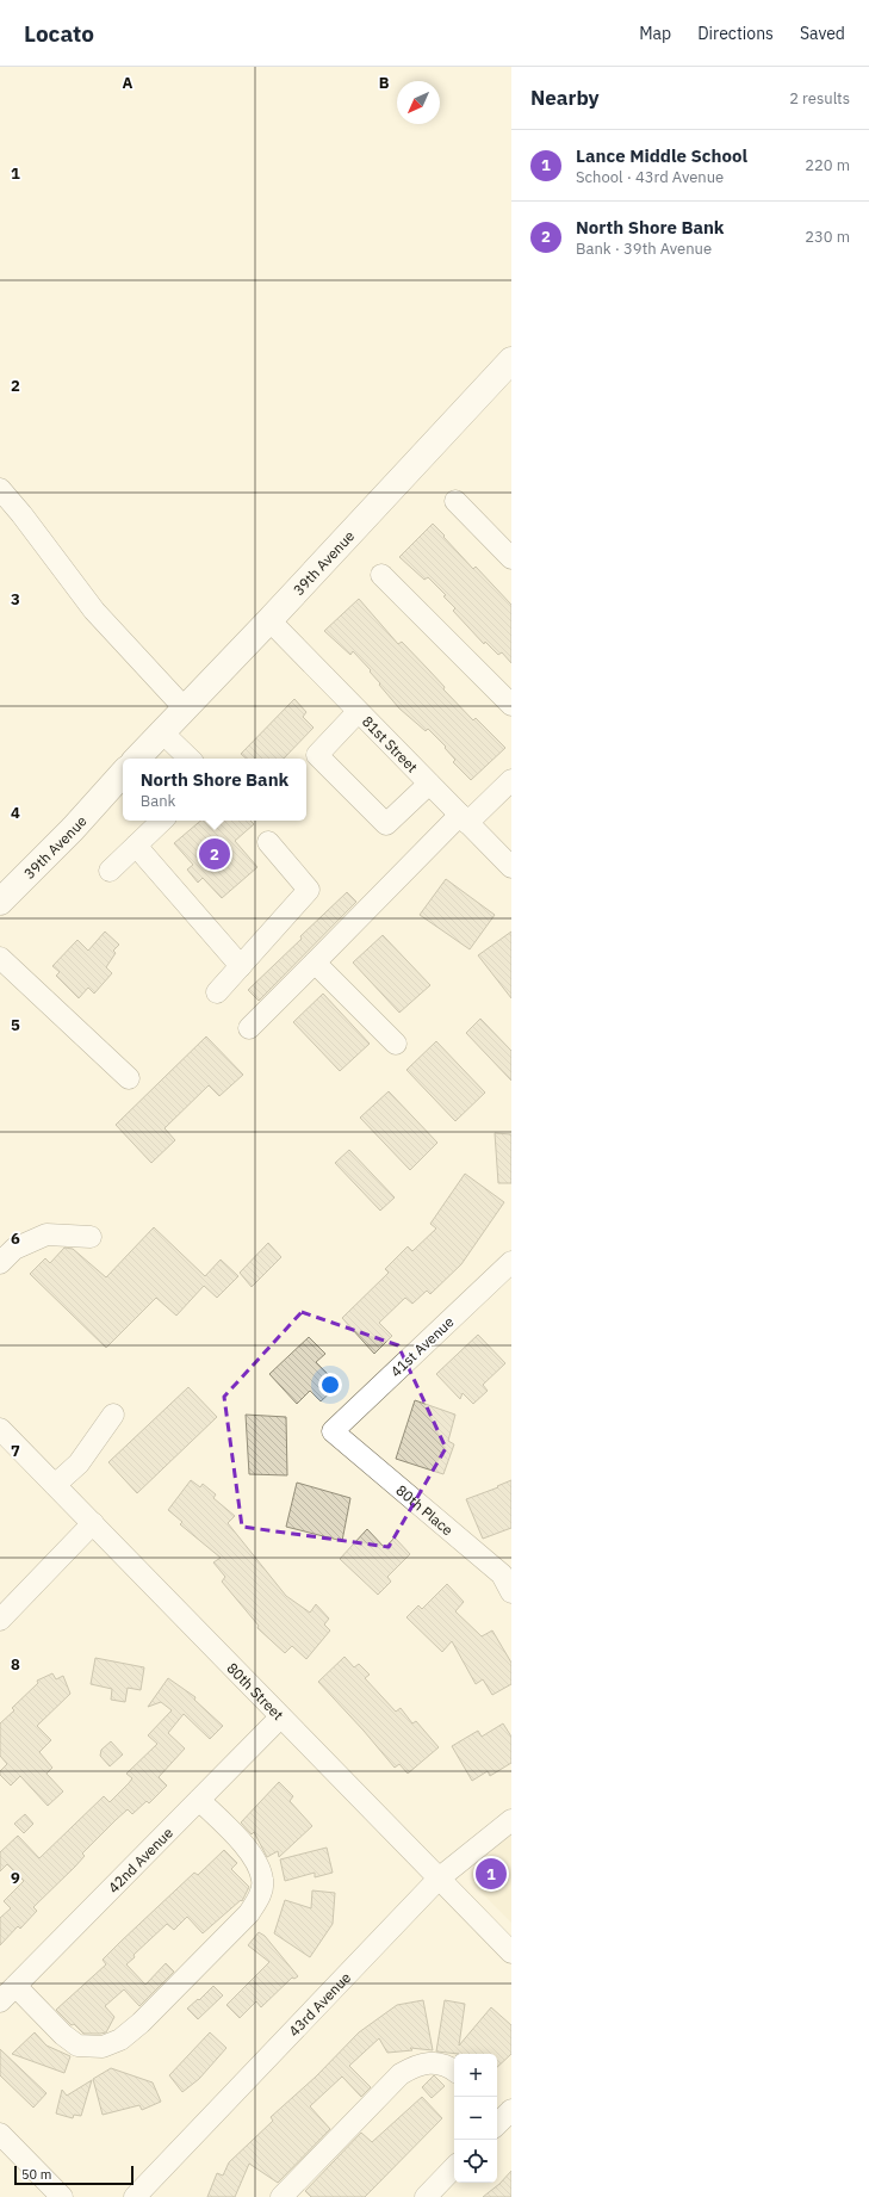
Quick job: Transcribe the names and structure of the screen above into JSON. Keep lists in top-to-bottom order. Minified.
{"streets":{"main road":["39th Avenue"],"street":["81st Street","41st Avenue","80th Place","80th Street","42nd Avenue","43rd Avenue"]},"crossings":[["39th Avenue","81st Street"],["41st Avenue","80th Place"],["80th Street","42nd Avenue"],["80th Street","43rd Avenue"]],"scale_bar":"50 m","north":"bottom left","page":{"header":"Locato","nav":["Map","Directions","Saved"],"heading":["Nearby","2 results"],"list":[{"mark":"1","name":"Lance Middle School","note":"School · 43rd Avenue","value":"220 m"},{"mark":"2","name":"North Shore Bank","note":"Bank · 39th Avenue","value":"230 m"}],"popup":["North Shore Bank","Bank"],"pins":["2","1"],"map_buttons":["+","−"],"scale":"50 m"},"grid":{"columns":["A","B"],"rows":["1","2","3","4","5","6","7","8","9"]}}
